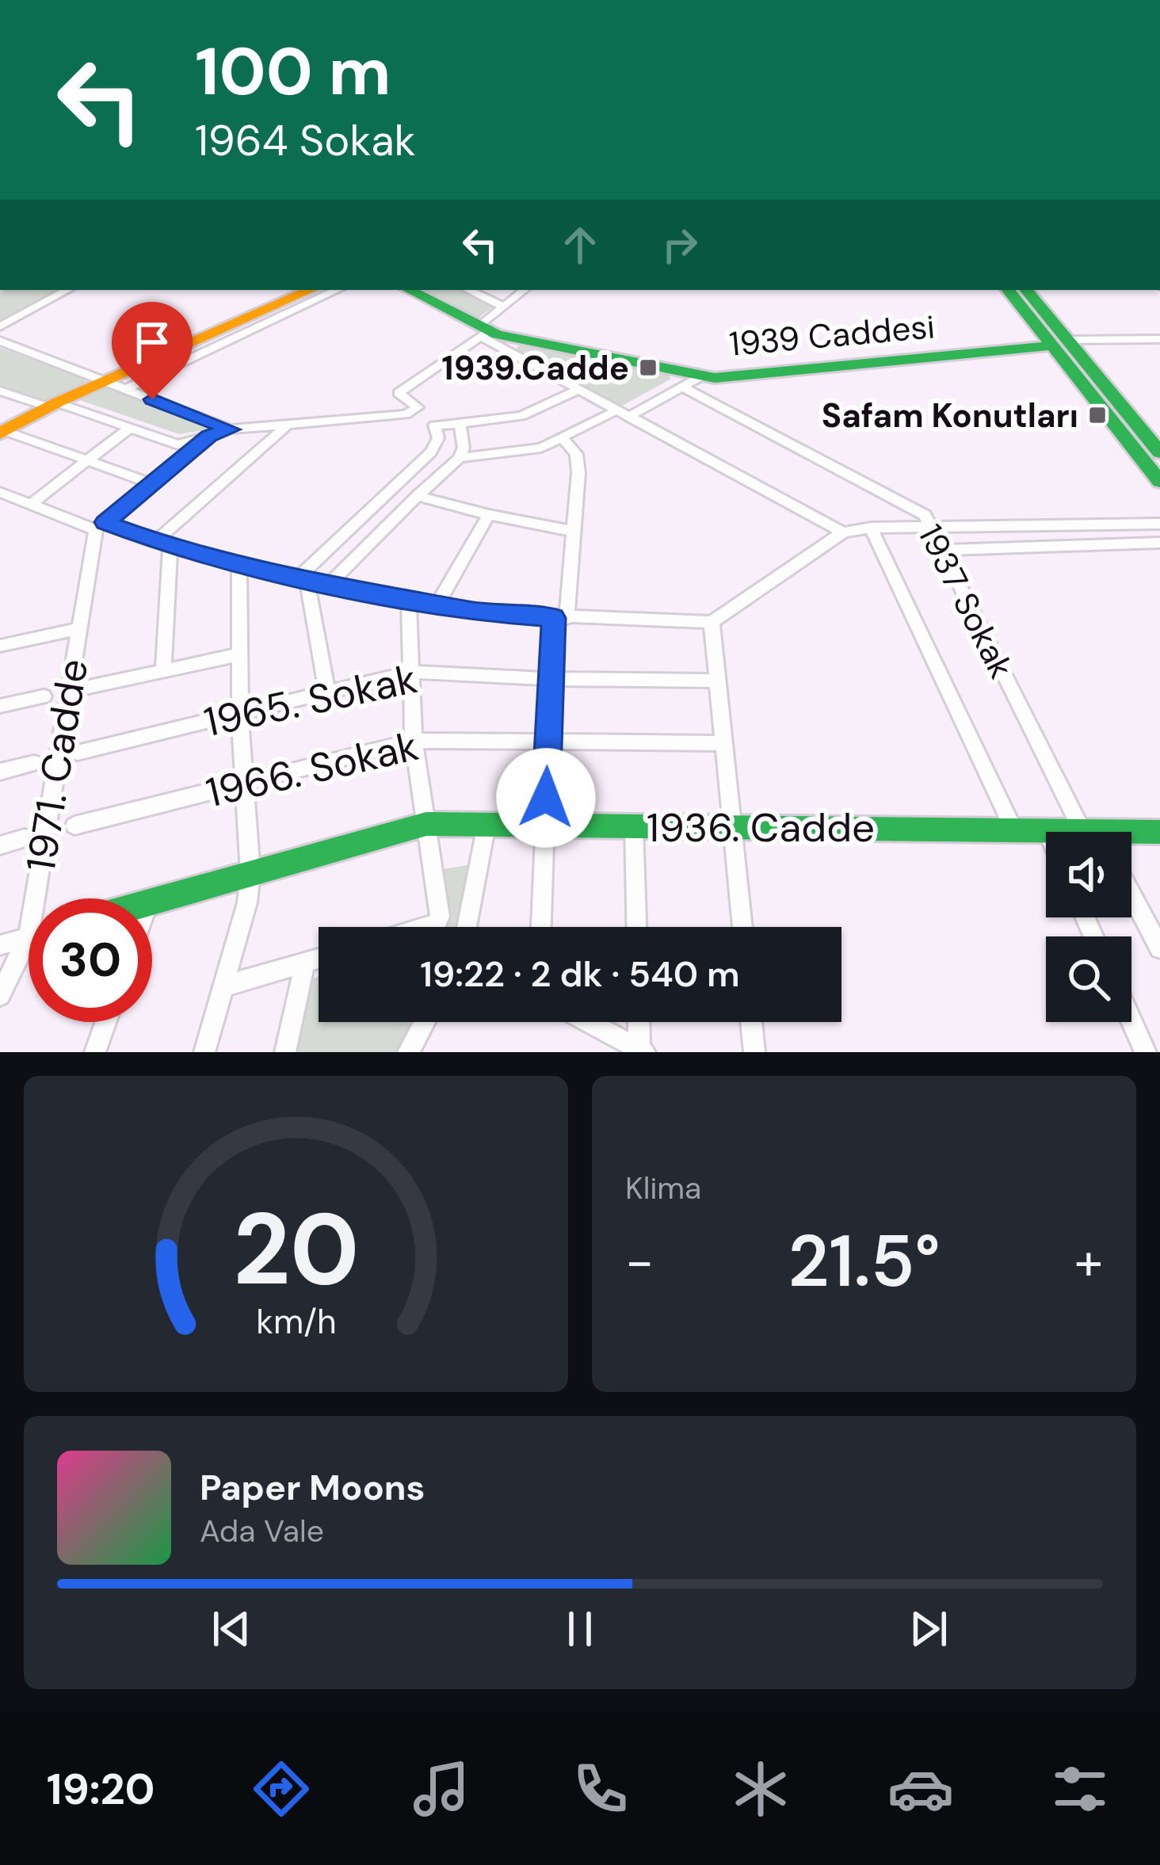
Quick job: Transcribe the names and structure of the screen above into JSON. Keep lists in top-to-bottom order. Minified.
{"streets":{"street":["1939 Caddesi","1937 Sokak","1965. Sokak","1971. Cadde","1966. Sokak","1936. Cadde"]},"crossings":[["1939 Caddesi","1937 Sokak"]],"places":{"transit":["1939.Cadde","Safam Konutları"]},"page":{"turn":["100 m","1964 Sokak"],"limit":"30","trip":"19:22 · 2 dk · 540 m","tile":"Klima","heat":["−","21.5°","+"],"song":["Paper Moons","Ada Vale"],"tabs":"19:20","gauge":["20","km/h"]}}
